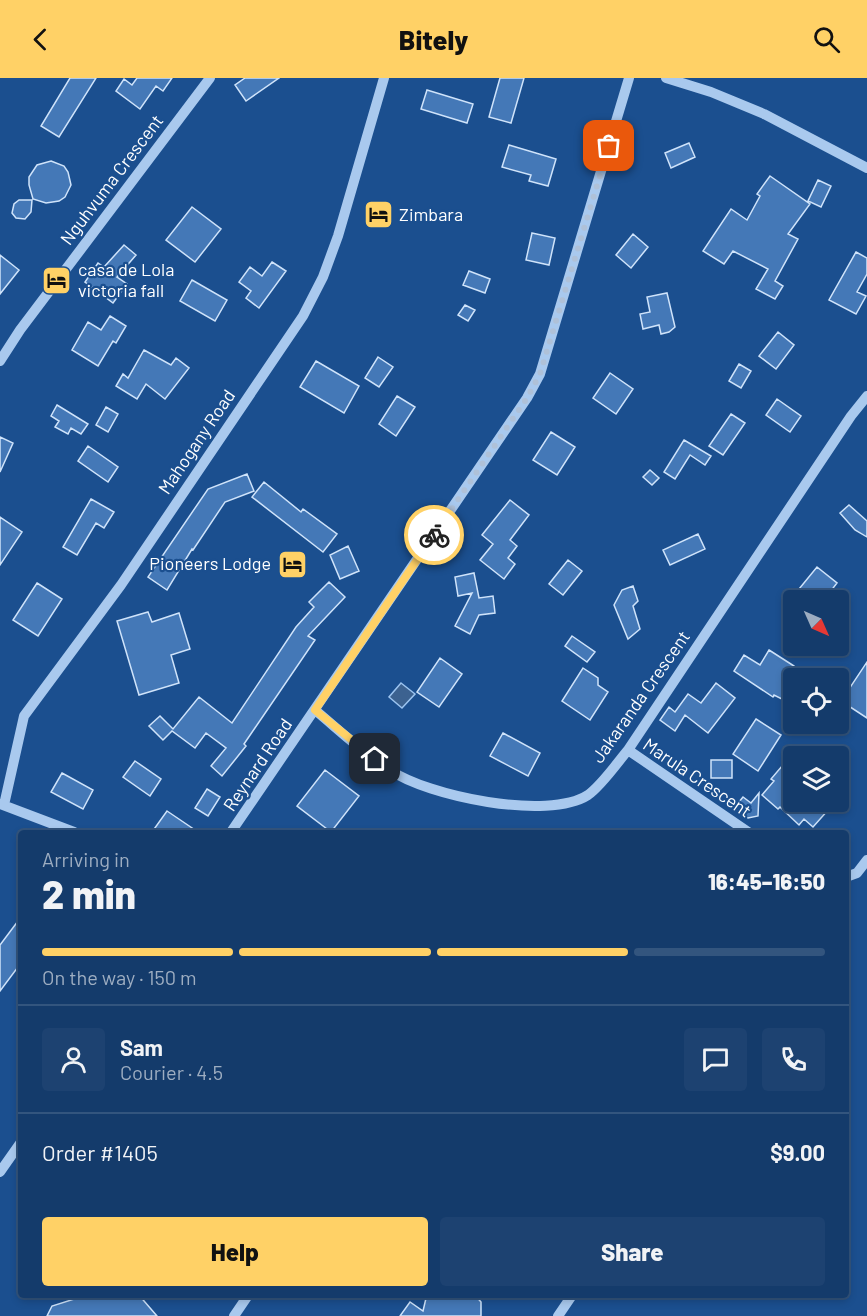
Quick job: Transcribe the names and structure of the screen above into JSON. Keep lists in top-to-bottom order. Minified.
{"streets":{"street":["Nguhvuma Crescent","Mahogany Road","Jakaranda Crescent","Reynard Road","Marula Crescent"]},"crossings":[["Jakaranda Crescent","Reynard Road"],["Jakaranda Crescent","Marula Crescent"]],"places":{"hotel":["Zimbara","casa de Lola victoria fall","Pioneers Lodge"]},"north":"bottom right","page":{"header":"Bitely","heading":["2 min","Arriving in","16:45–16:50"],"panel":["Sam","Courier · 4.5","Order #1405","$9.00"],"bar":"On the way · 150 m","buttons":["Help","Share"]}}
